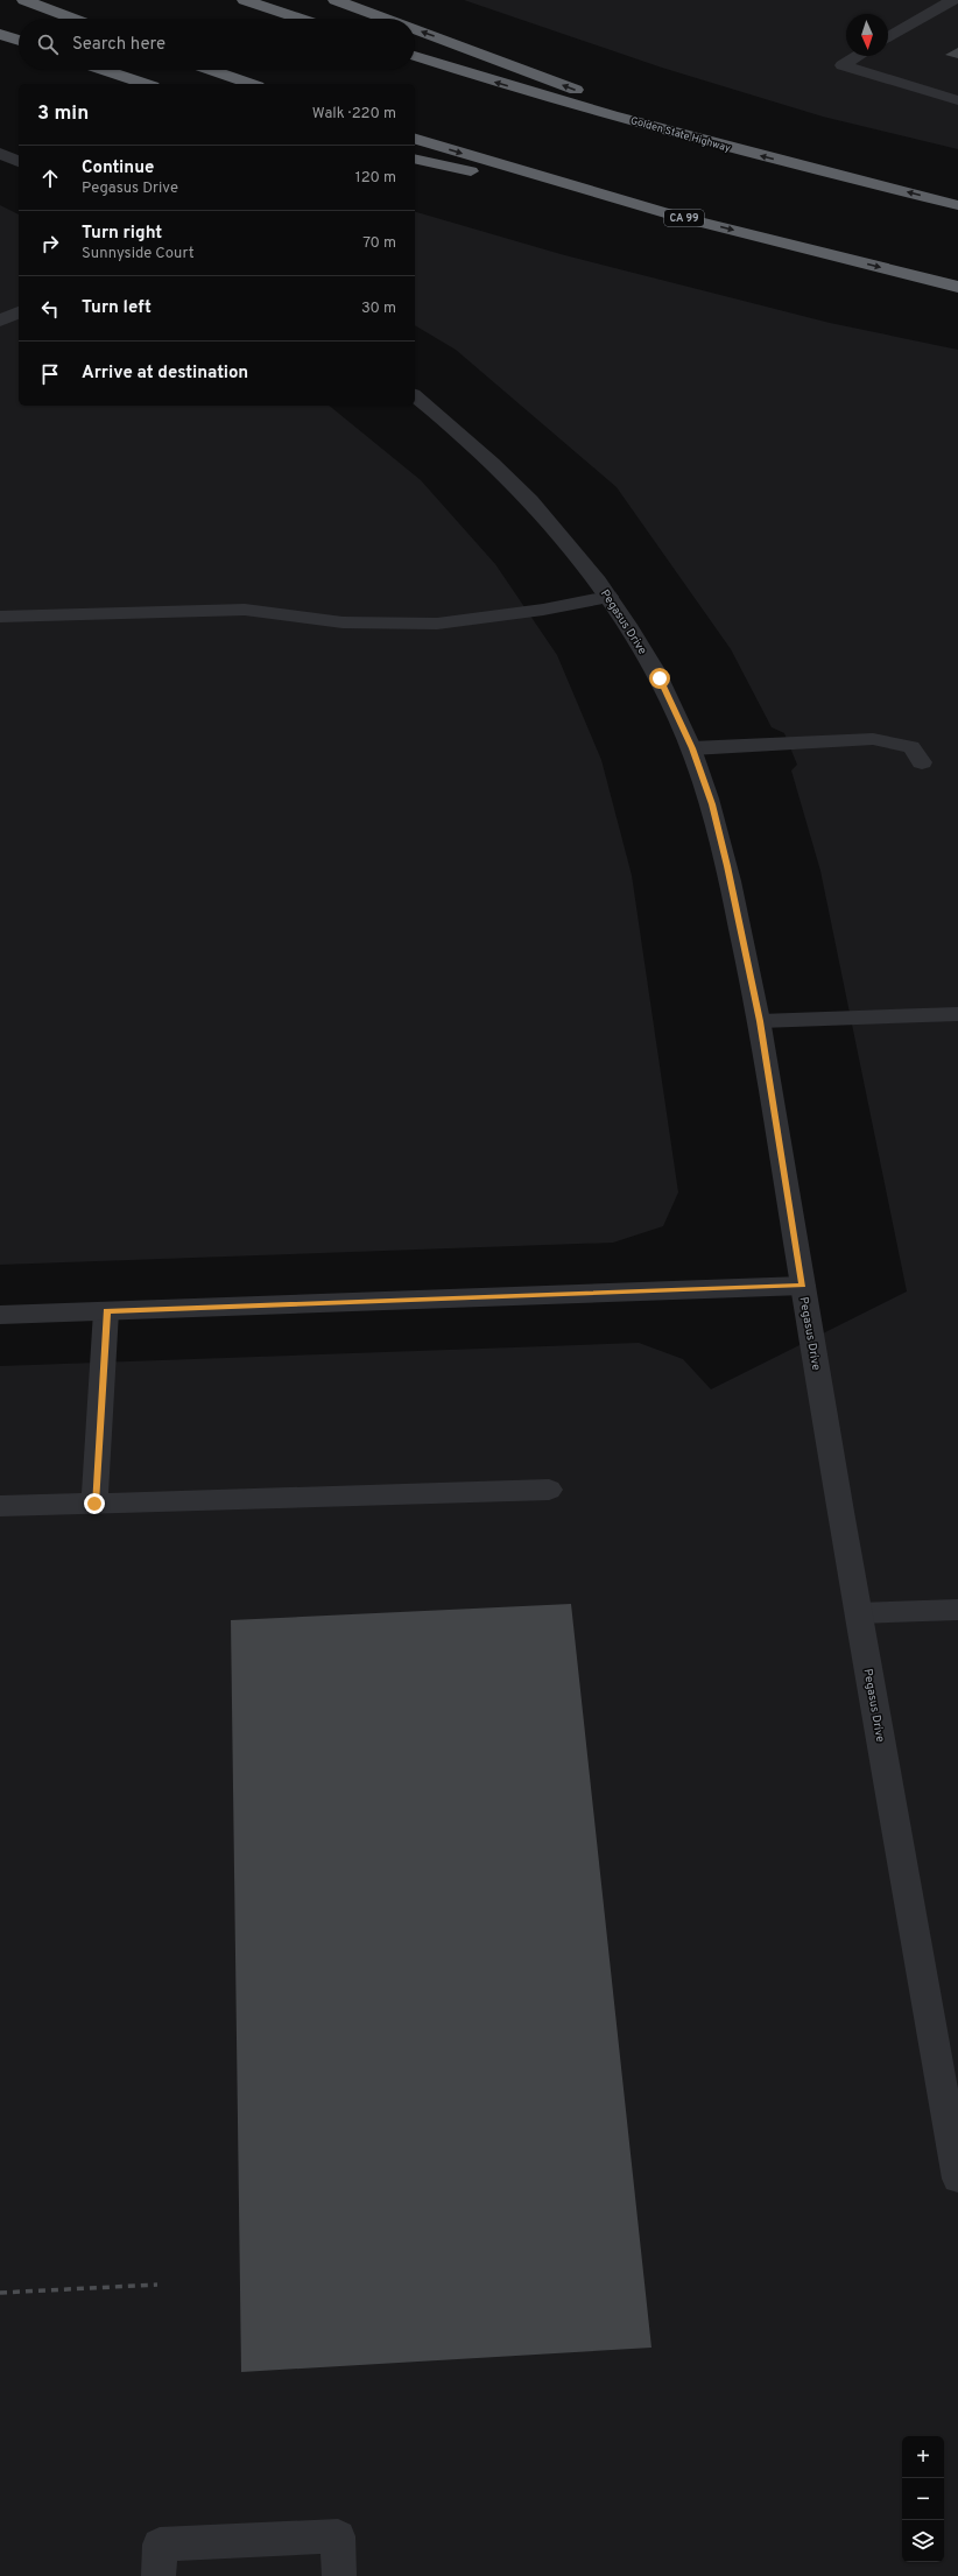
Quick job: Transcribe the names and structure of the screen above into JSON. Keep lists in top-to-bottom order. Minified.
{"streets":{"highway":["Golden State Highway","CA 99"],"street":["Pegasus Drive"]},"north":"bottom","page":{"search":"Search here","heading":["3 min","Walk · 220 m"],"list":[["Continue","Pegasus Drive","120 m"],["Turn right","Sunnyside Court","70 m"],["Turn left","30 m"],"Arrive at destination"],"map_buttons":["+","−"]}}
